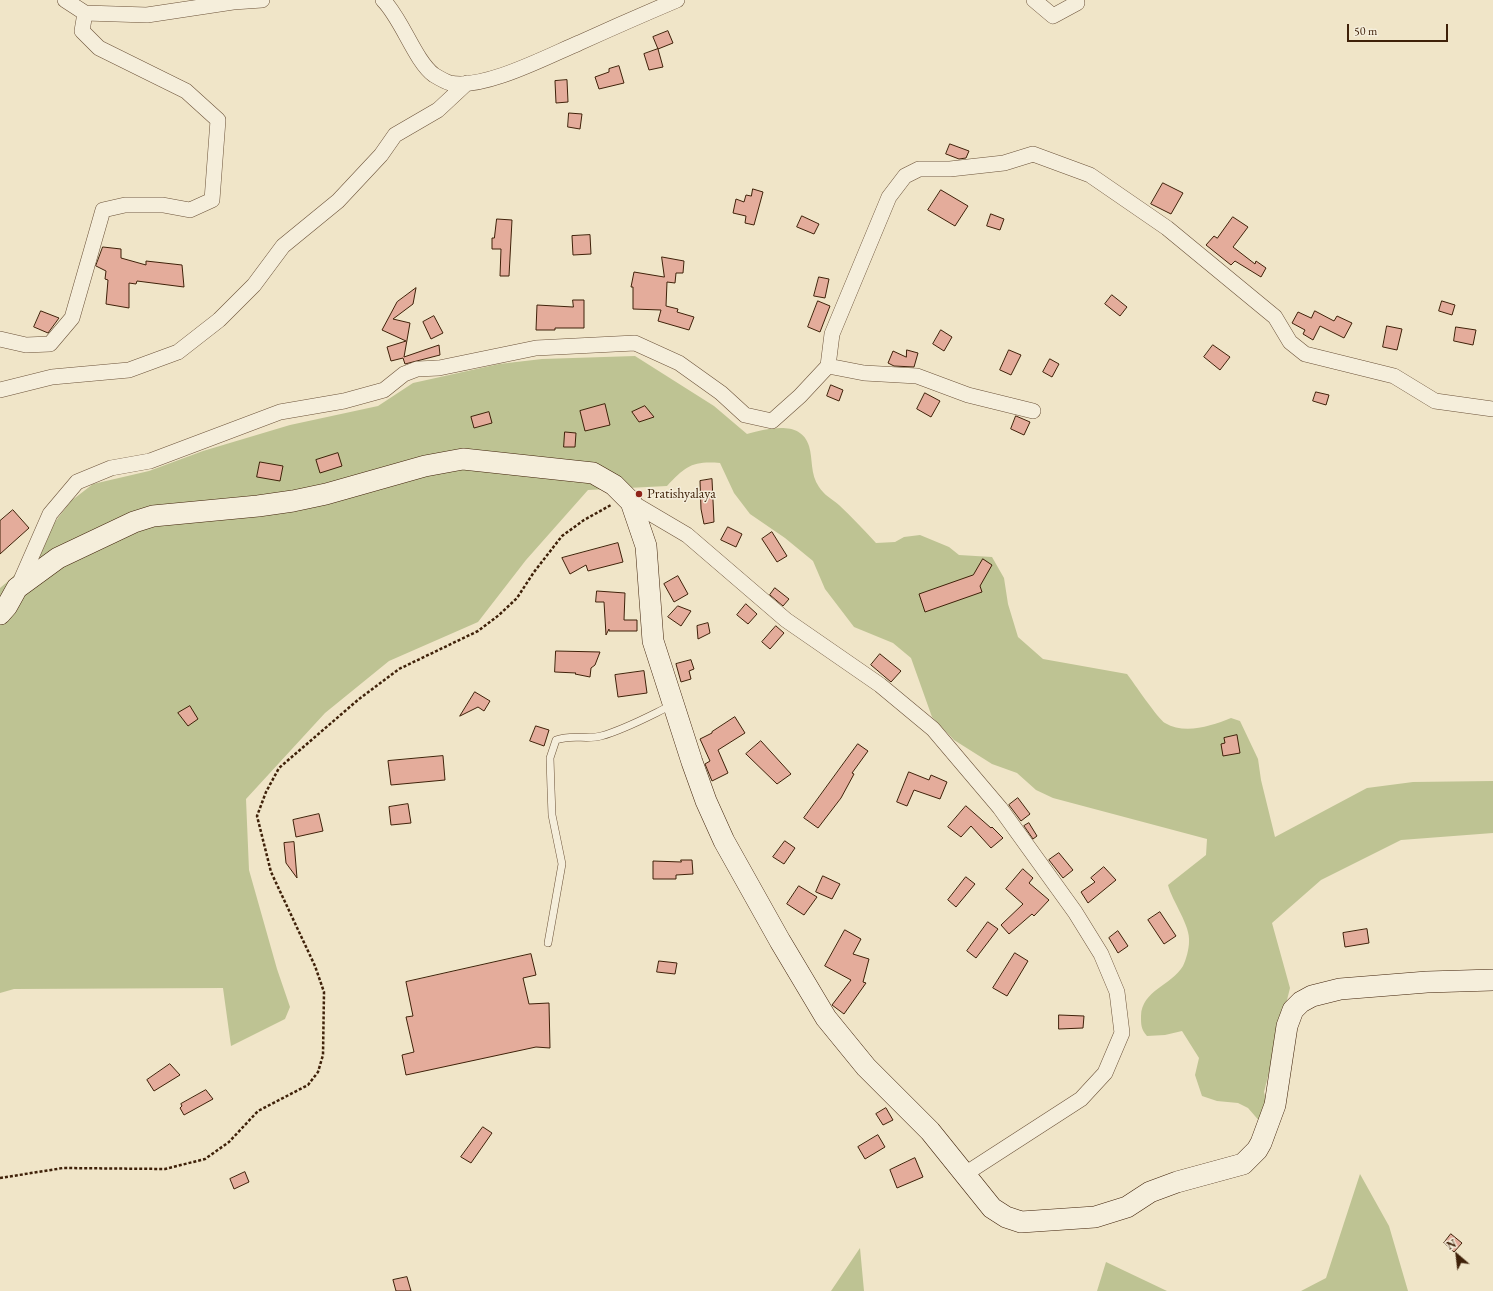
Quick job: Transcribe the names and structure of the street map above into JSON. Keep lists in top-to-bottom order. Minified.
{"places":["Pratishyalaya"],"scale_bar":"50 m","north":"top left"}
